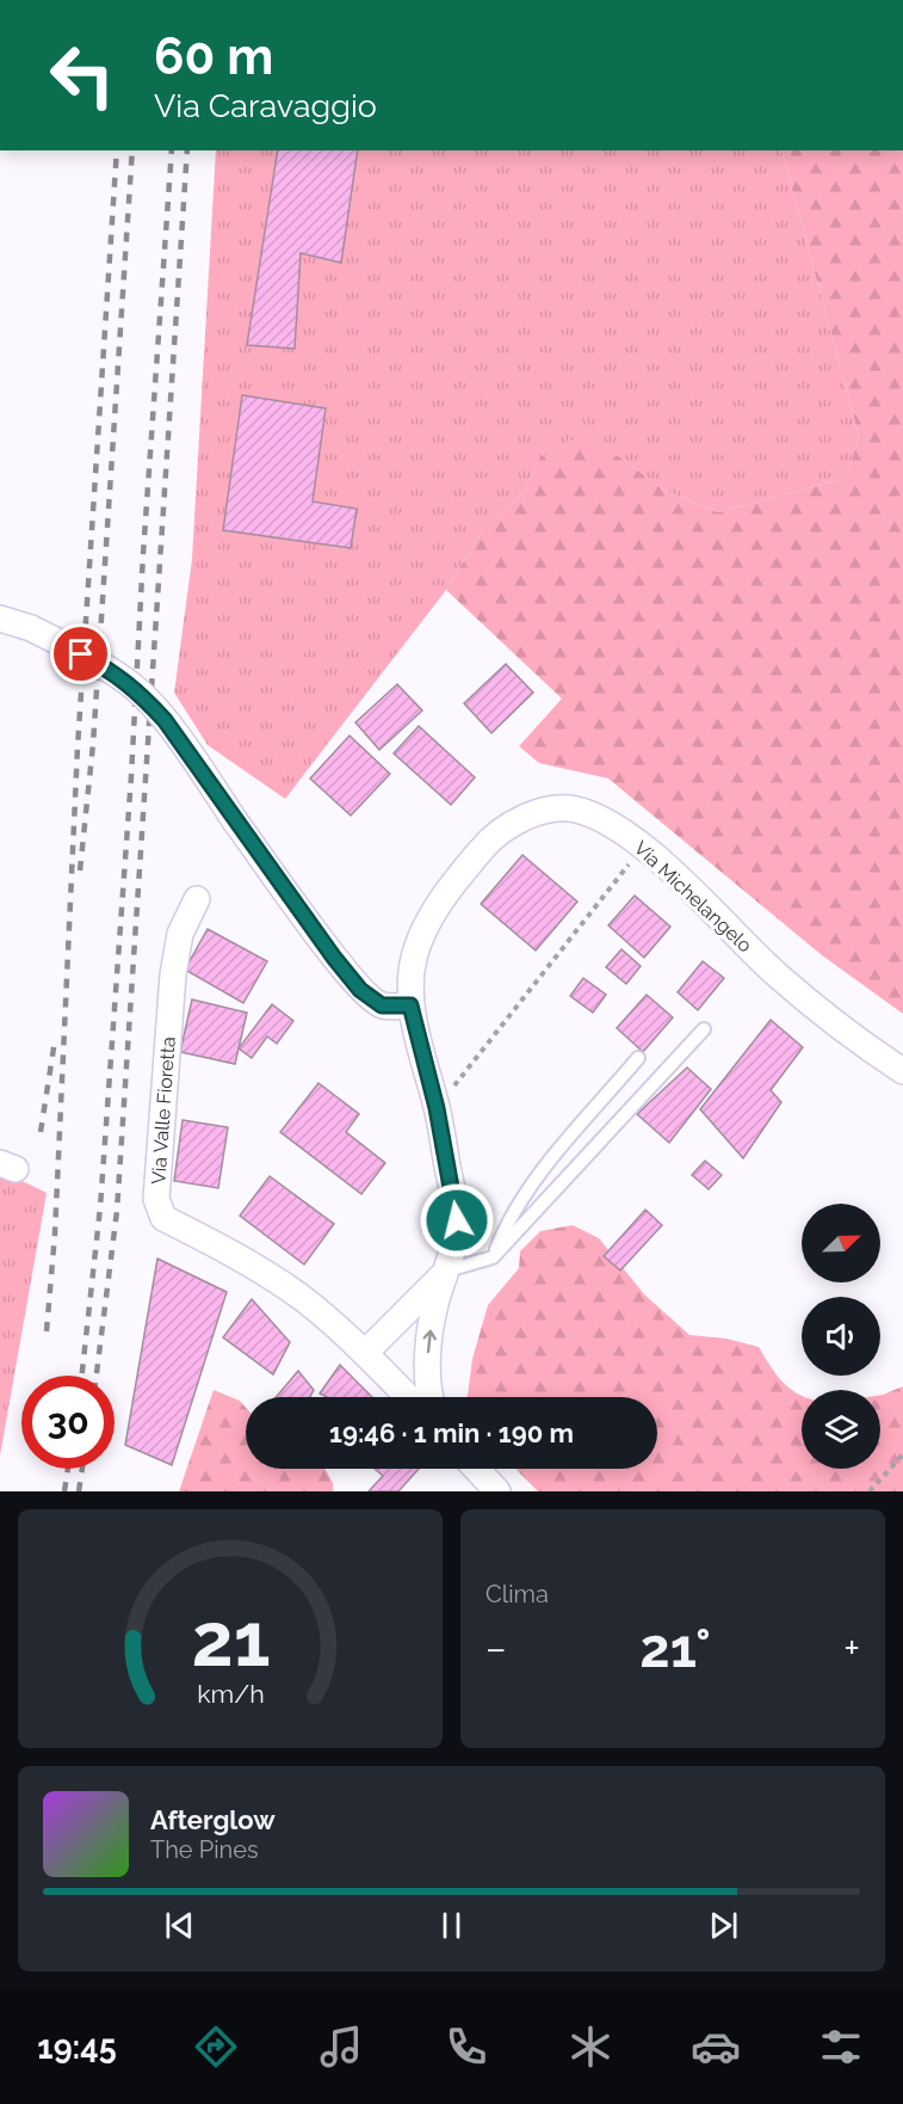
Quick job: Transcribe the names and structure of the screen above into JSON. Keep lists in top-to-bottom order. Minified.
{"streets":{"street":["Via Michelangelo","Via Valle Fioretta"]},"crossings":[["Via Michelangelo","Via Valle Fioretta"]],"north":"top right","page":{"turn":["60 m","Via Caravaggio"],"limit":"30","trip":"19:46 · 1 min · 190 m","tile":"Clima","heat":["−","21°","+"],"song":["Afterglow","The Pines"],"tabs":"19:45","gauge":["21","km/h"]}}
